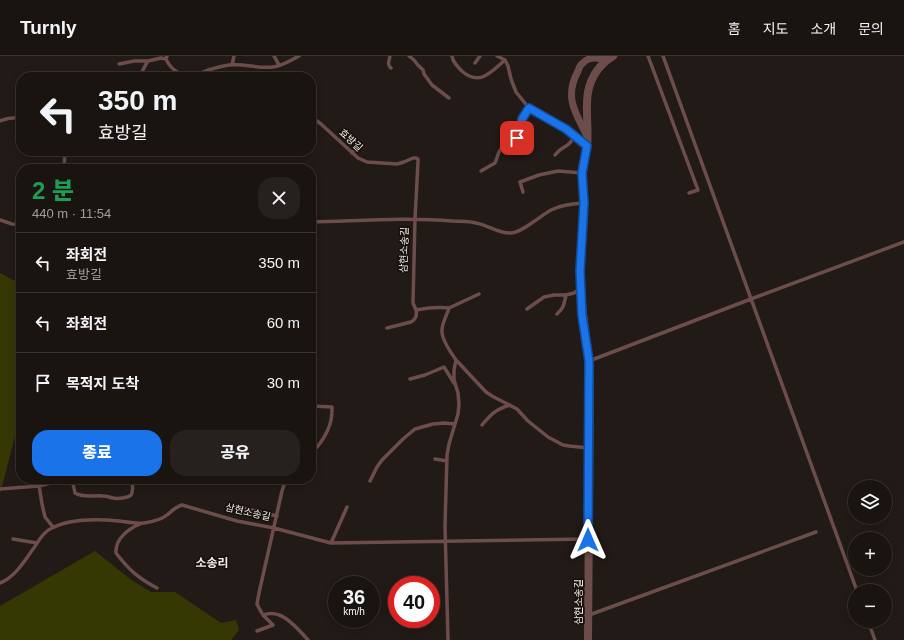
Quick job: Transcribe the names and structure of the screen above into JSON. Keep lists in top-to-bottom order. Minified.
{"streets":{"street":["삼현소송길"],"lane":["효방길"]},"crossings":[["효방길","삼현소송길"]],"districts":["소송리"],"page":{"header":"Turnly","nav":["홈","지도","소개","문의"],"turn":["350 m","효방길"],"heading":["2 분","440 m · 11:54"],"list":[{"name":"좌회전","note":"효방길","value":"350 m"},{"name":"좌회전","value":"60 m"},{"name":"목적지 도착","value":"30 m"}],"buttons":["종료","공유"],"map_buttons":["+","−"],"speed":"36 km/h","limit":"40"}}
